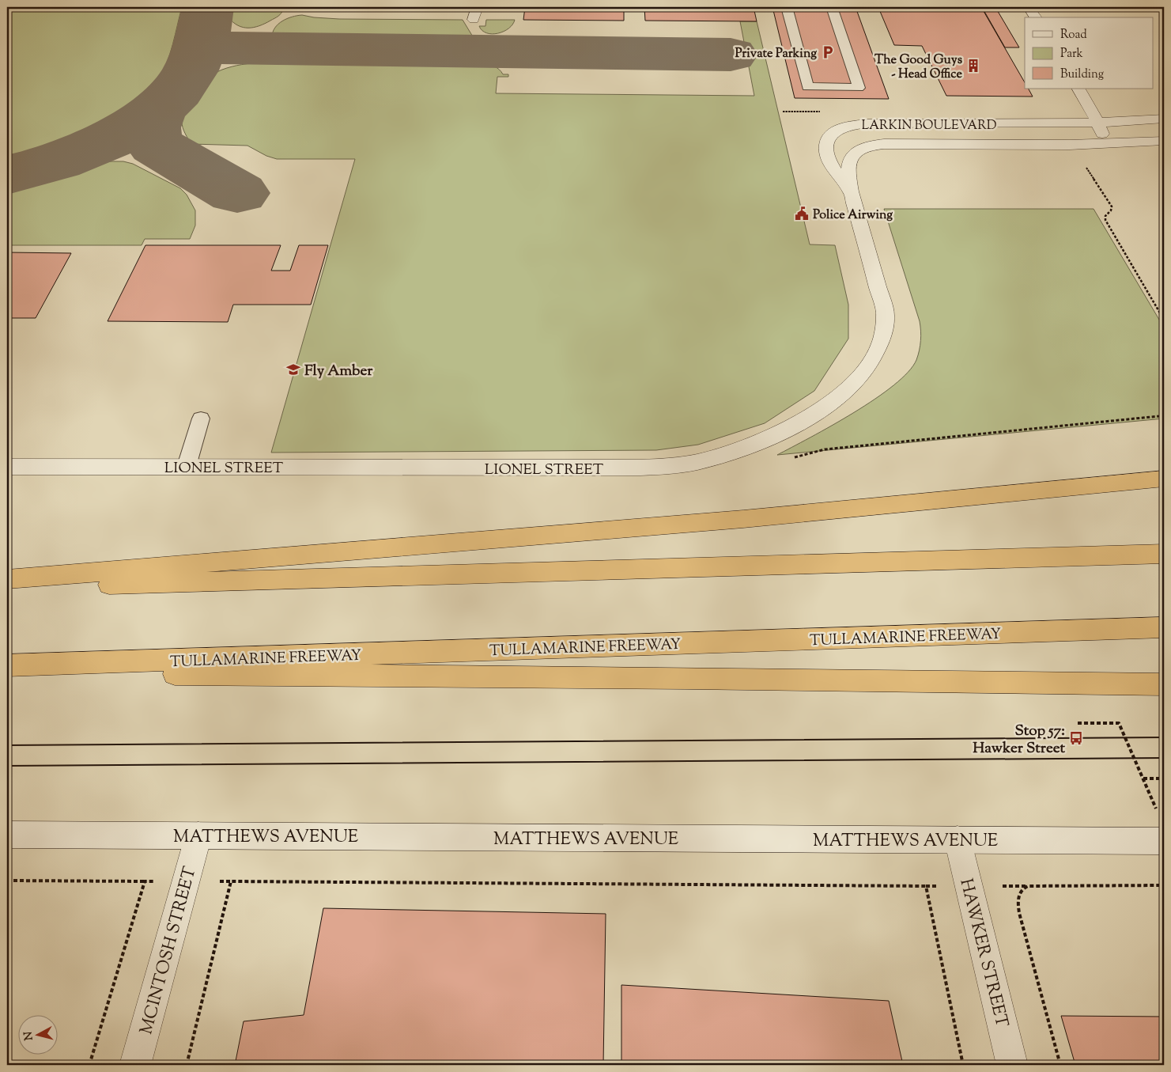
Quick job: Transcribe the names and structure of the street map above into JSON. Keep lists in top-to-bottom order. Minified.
{"streets":{"highway":["TULLAMARINE FREEWAY"],"street":["LARKIN BOULEVARD","LIONEL STREET","MATTHEWS AVENUE","MCINTOSH STREET","HAWKER STREET"]},"crossings":[["LARKIN BOULEVARD","LIONEL STREET"],["MATTHEWS AVENUE","MCINTOSH STREET"],["MATTHEWS AVENUE","HAWKER STREET"]],"places":{"parking":["Private Parking"],"building":["The Good Guys - Head Office"],"public building":["Police Airwing"],"school or university":["Fly Amber"],"bus stop":["Stop 57: Hawker Street"]},"legend":["Road","Park","Building"],"north":"left"}
